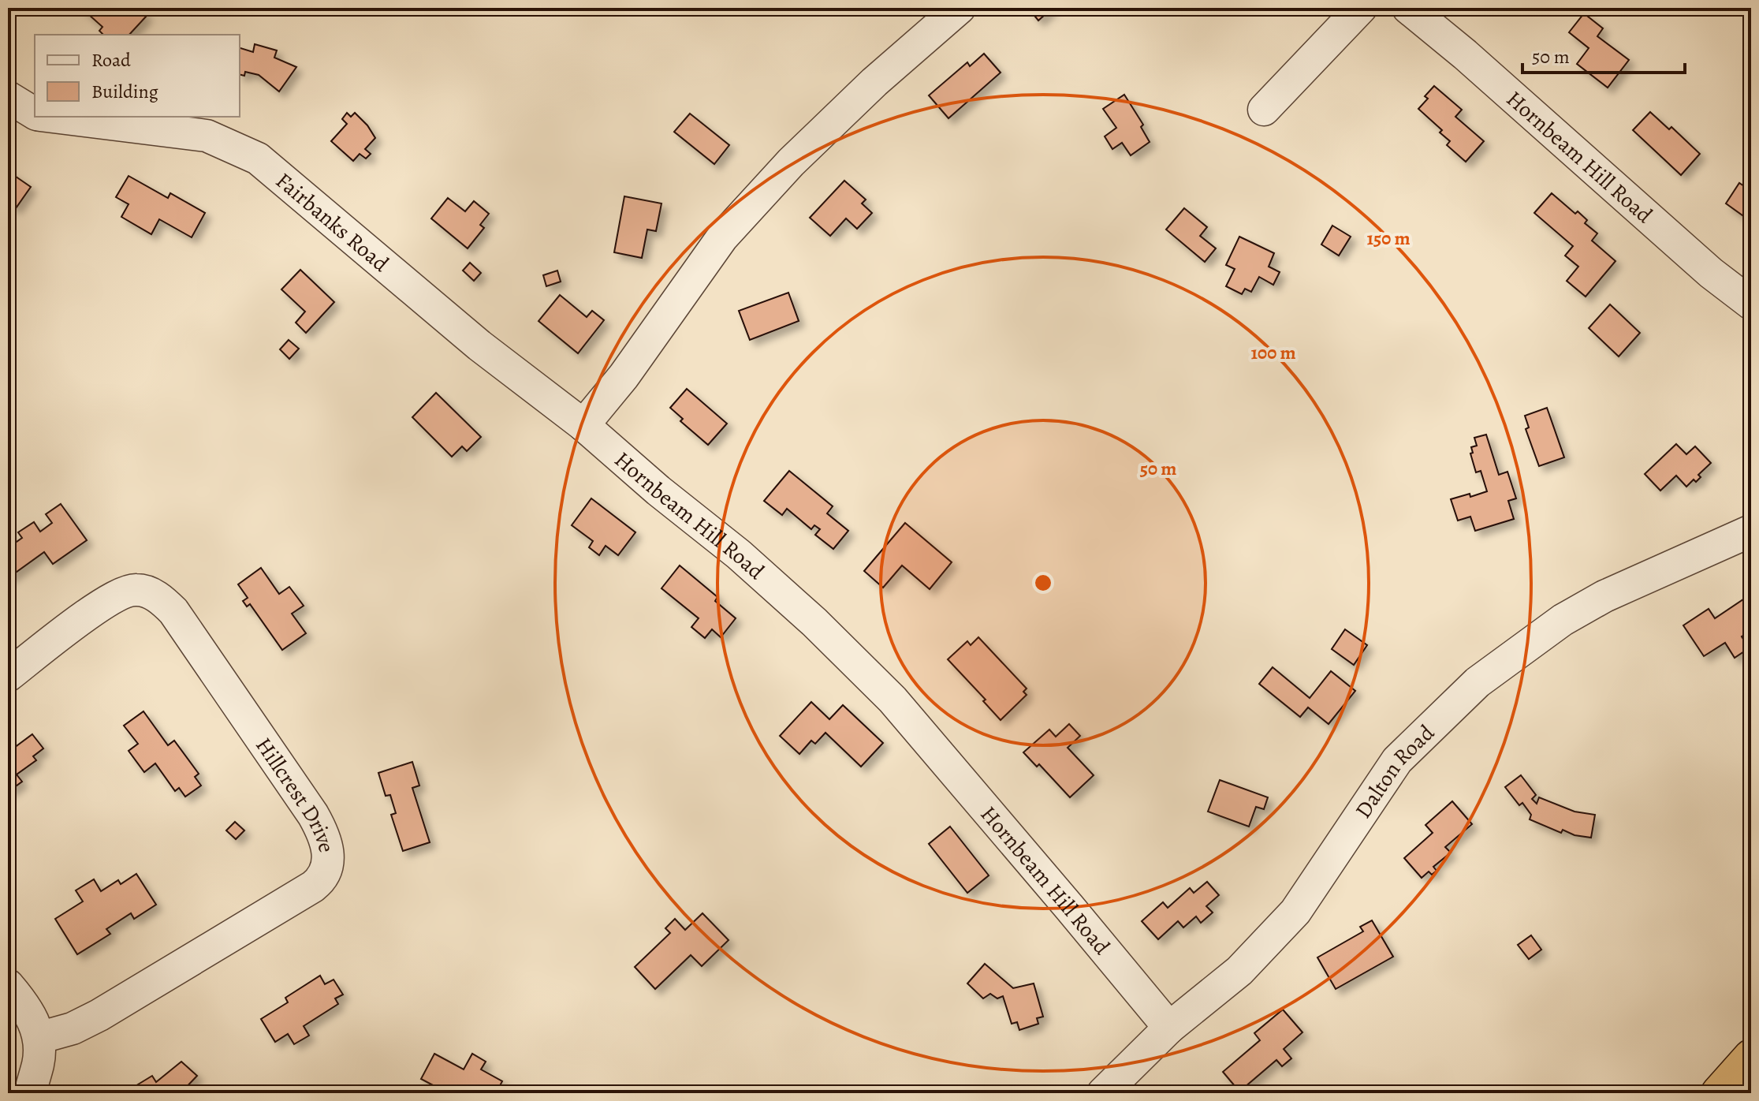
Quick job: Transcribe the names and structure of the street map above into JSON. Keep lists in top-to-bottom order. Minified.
{"streets":{"street":["Hornbeam Hill Road","Fairbanks Road","Dalton Road","Hillcrest Drive"]},"crossings":[["Hornbeam Hill Road","Fairbanks Road"],["Hornbeam Hill Road","Dalton Road"]],"legend":["Road","Building"],"scale_bar":"50 m","rings":["150 m","100 m","50 m"]}
